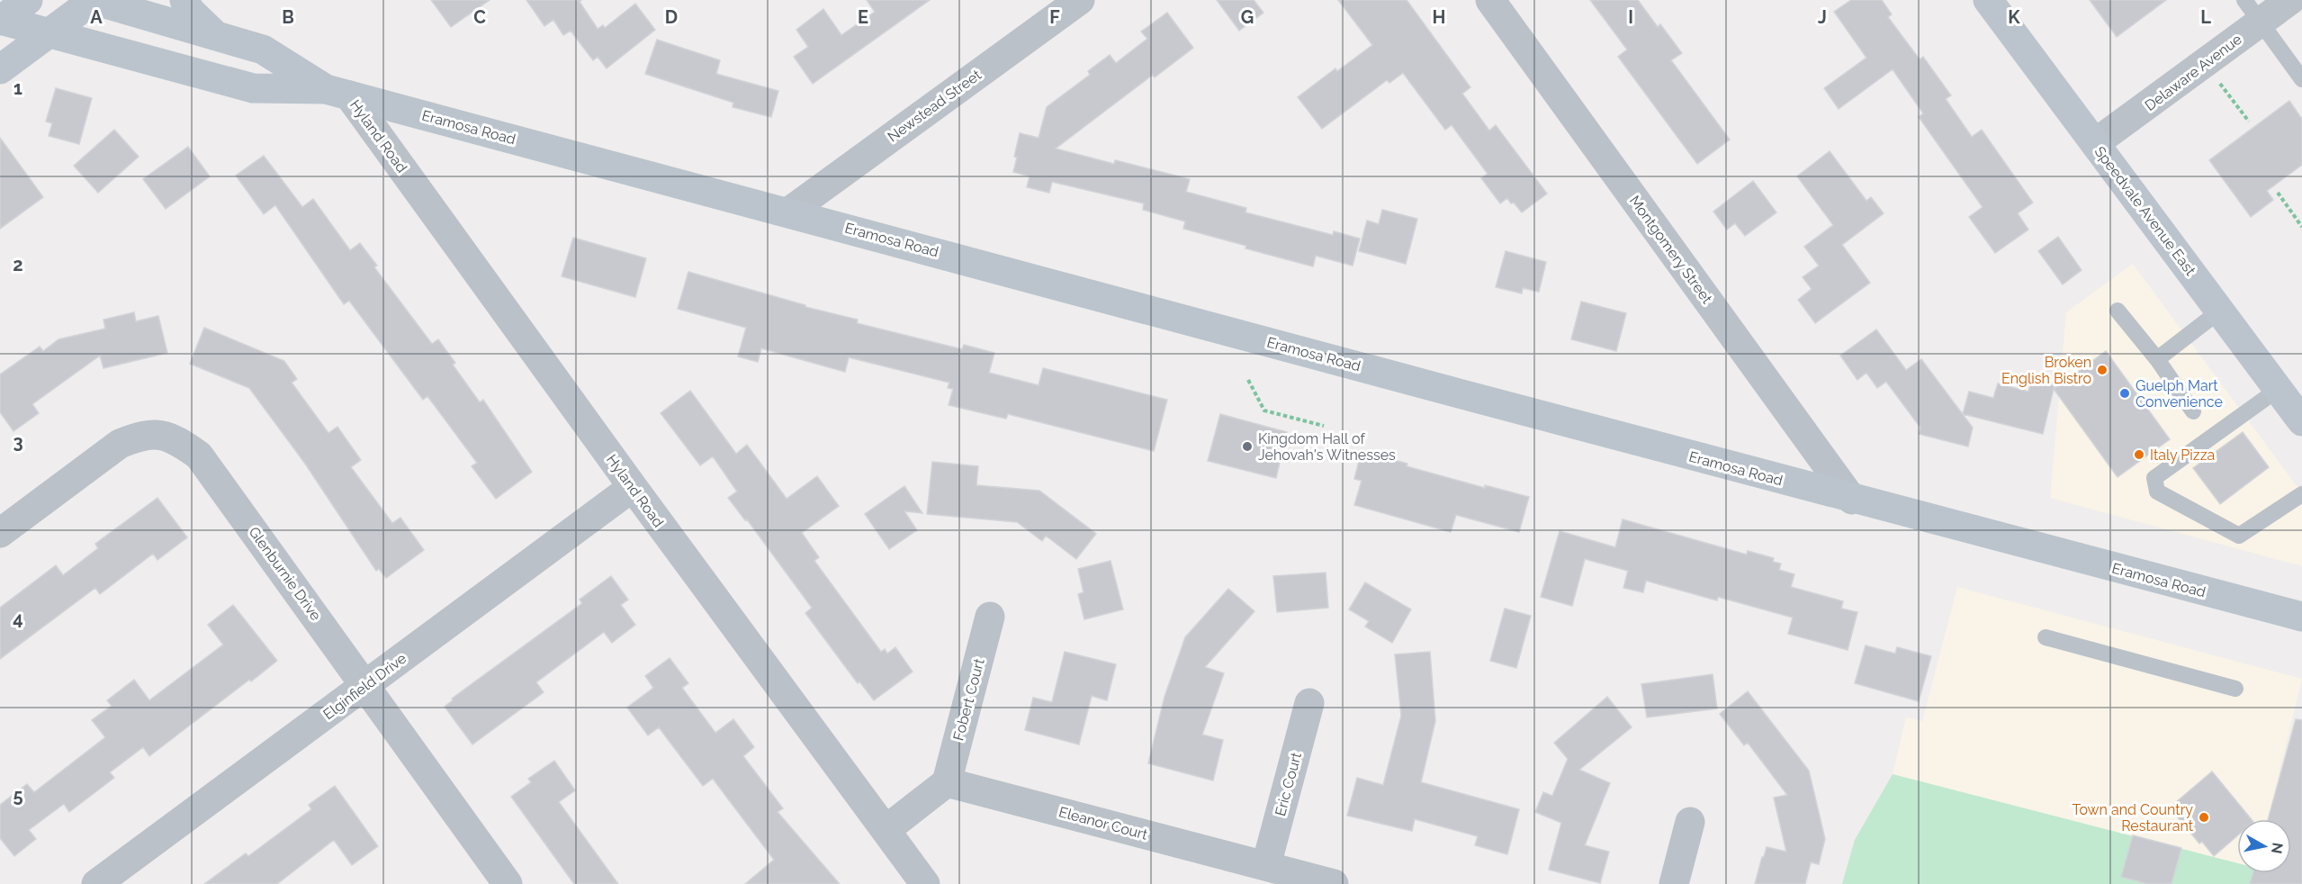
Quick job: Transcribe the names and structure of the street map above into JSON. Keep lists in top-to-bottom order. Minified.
{"streets":{"main road":["Eramosa Road","Speedvale Avenue East"],"street":["Delaware Avenue","Newstead Street","Hyland Road","Montgomery Street","Glenburnie Drive","Elginfield Drive","Fobert Court","Eric Court","Eleanor Court"]},"crossings":[["Delaware Avenue","Speedvale Avenue East"],["Newstead Street","Eramosa Road"],["Eramosa Road","Hyland Road"],["Eramosa Road","Montgomery Street"],["Hyland Road","Elginfield Drive"],["Glenburnie Drive","Elginfield Drive"],["Fobert Court","Eleanor Court"],["Eric Court","Eleanor Court"]],"places":["Broken English Bistro","Guelph Mart Convenience","Kingdom Hall of Jehovah's Witnesses","Italy Pizza","Town and Country Restaurant"],"north":"right","grid":{"columns":["A","B","C","D","E","F","G","H","I","J","K","L"],"rows":["1","2","3","4","5"]}}
